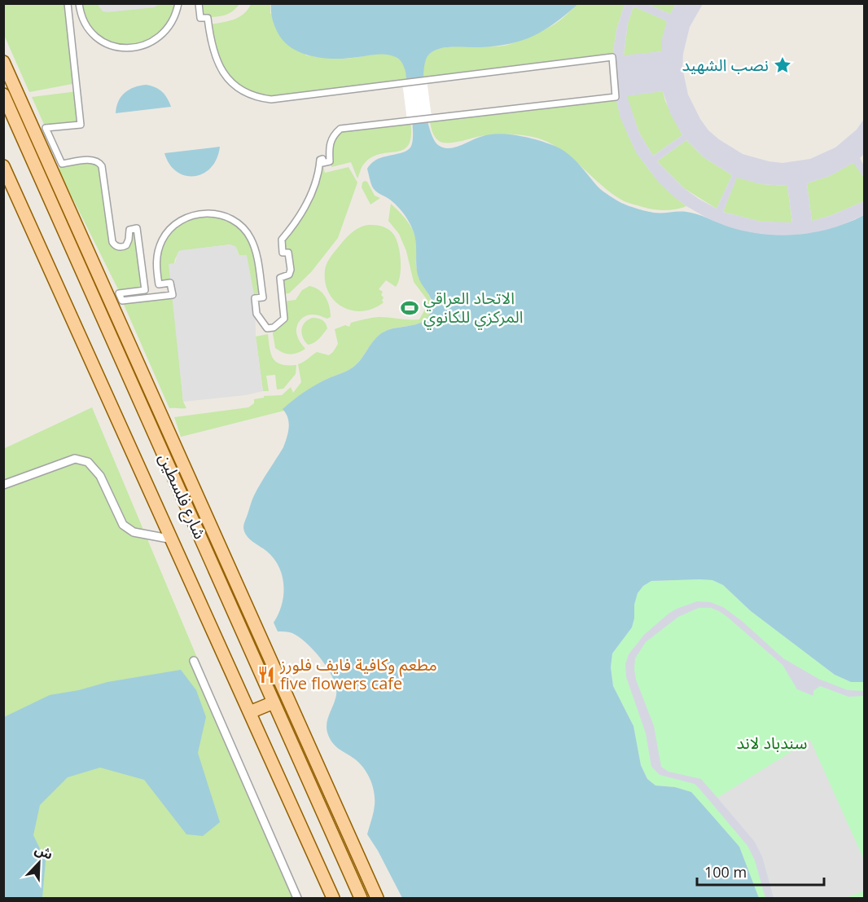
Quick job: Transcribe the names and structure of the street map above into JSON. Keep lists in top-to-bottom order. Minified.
{"streets":{"main road":["شارع فلسطين"]},"parks":["سندباد لاند"],"places":{"place":["نصب الشهيد"],"sports":["الاتحاد العراقي المركزي للكانوي"],"restaurant":["مطعم وكافية فايف فلورز five flowers cafe"]},"scale_bar":"100 m","north":"top right"}
